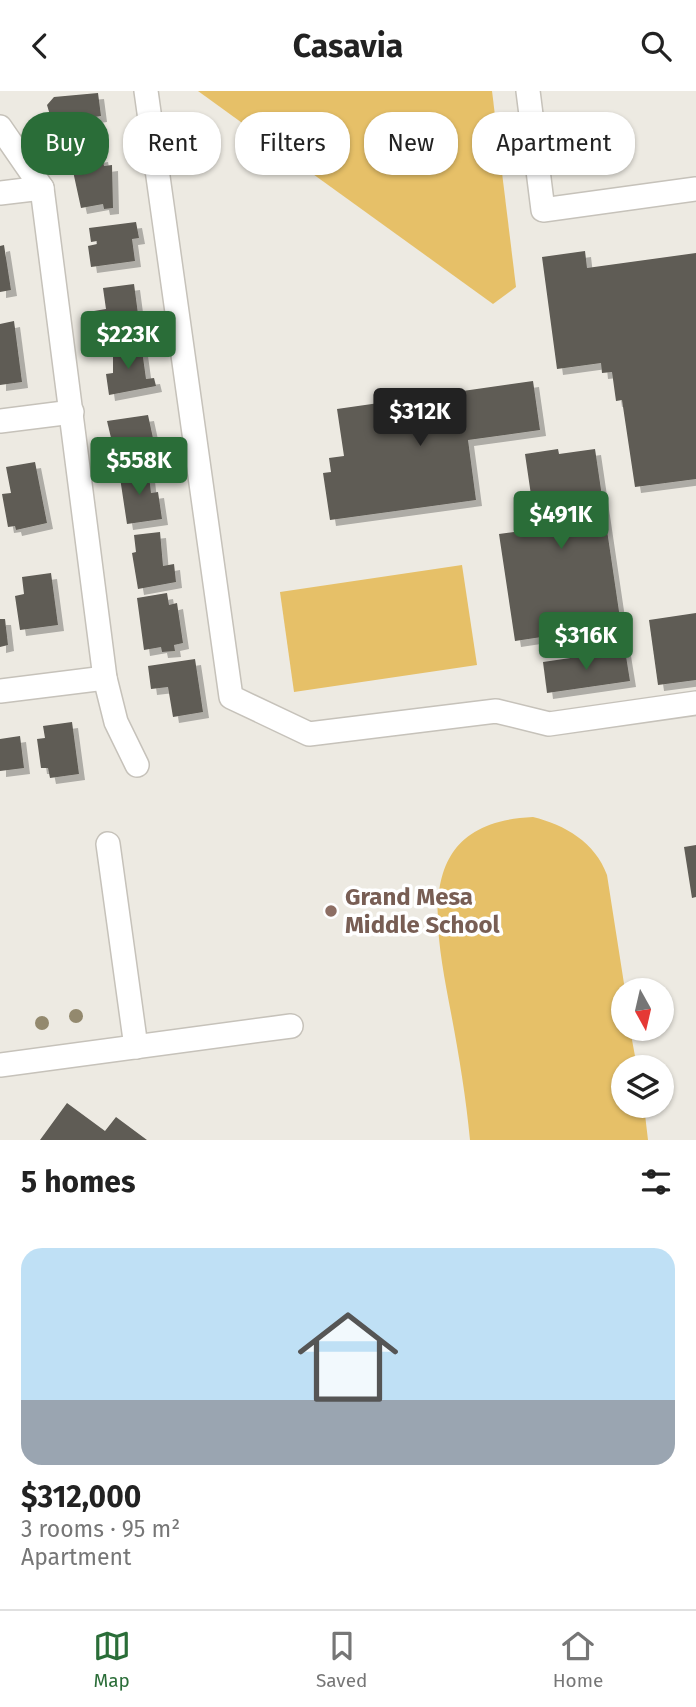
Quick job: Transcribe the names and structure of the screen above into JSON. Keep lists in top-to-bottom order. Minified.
{"places":["Grand Mesa Middle School"],"north":"bottom","page":{"header":"Casavia","chip":["Buy","Rent","Filters","New","Apartment"],"price":["$223K","$312K","$558K","$491K","$316K"],"heading":"5 homes","list":[{"name":"$312,000","note":"3 rooms · 95 m² · Apartment"}],"tabs":["Map","Saved","Home"]}}
